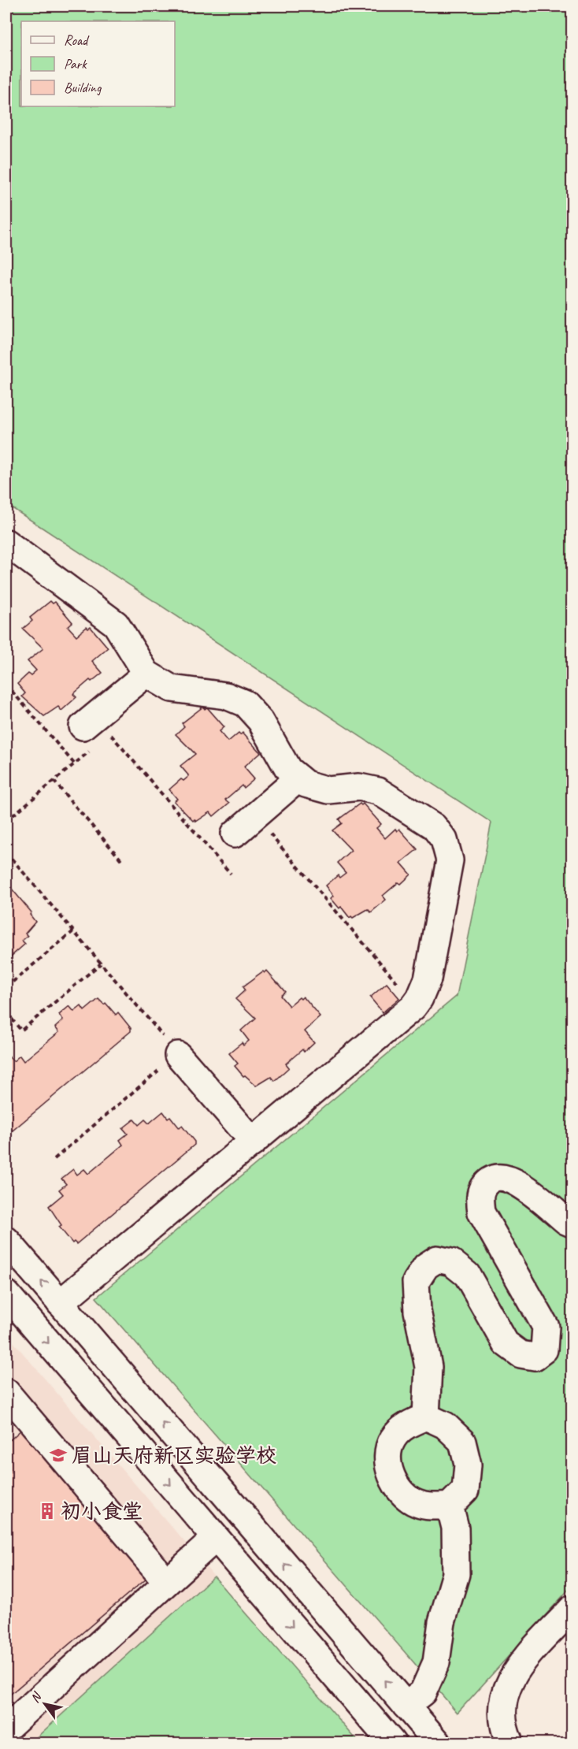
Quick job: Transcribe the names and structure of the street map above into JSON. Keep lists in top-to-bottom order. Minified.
{"places":{"school or university":["眉山天府新区实验学校"],"building":["初小食堂"]},"legend":["Road","Park","Building"],"north":"top left"}
